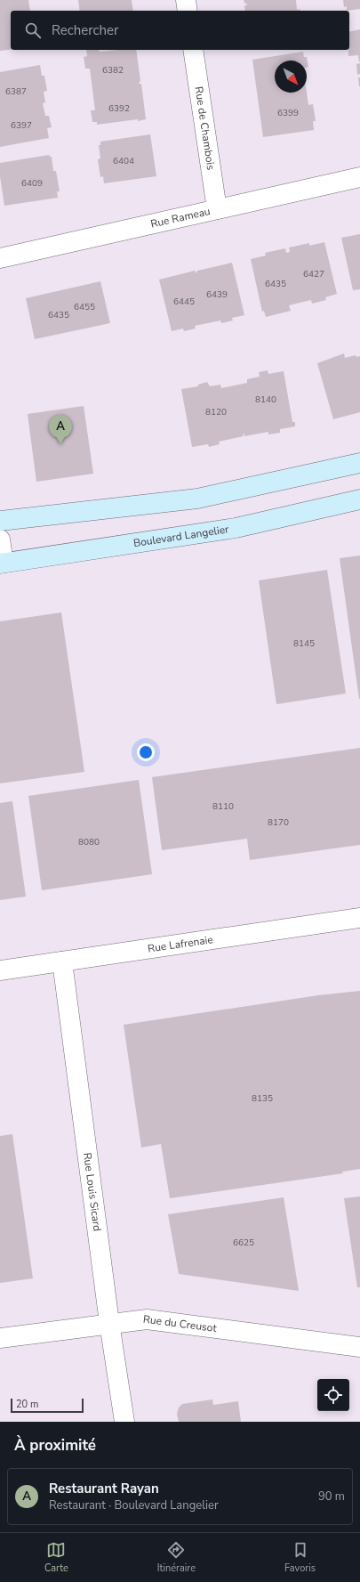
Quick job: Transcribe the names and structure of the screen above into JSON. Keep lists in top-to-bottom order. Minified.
{"streets":{"main road":["Boulevard Langelier"],"street":["Rue de Chambois","Rue Rameau","Rue Lafrenaie","Rue Louis Sicard","Rue du Creusot"]},"crossings":[["Rue de Chambois","Rue Rameau"],["Rue Lafrenaie","Rue Louis Sicard"],["Rue Louis Sicard","Rue du Creusot"]],"house_numbers":["6382","6387","6392","6399","6397","6404","6409","6427","6435","6439","6445","6455","6435","8140","8120","8145","8110","8170","8080","8135","6625"],"scale_bar":"20 m","north":"bottom right","page":{"search":"Rechercher","pins":"A","scale":"20 m","heading":"À proximité","list":[{"mark":"A","name":"Restaurant Rayan","note":"Restaurant · Boulevard Langelier","value":"90 m"}],"nav":["Carte","Itinéraire","Favoris"]}}
